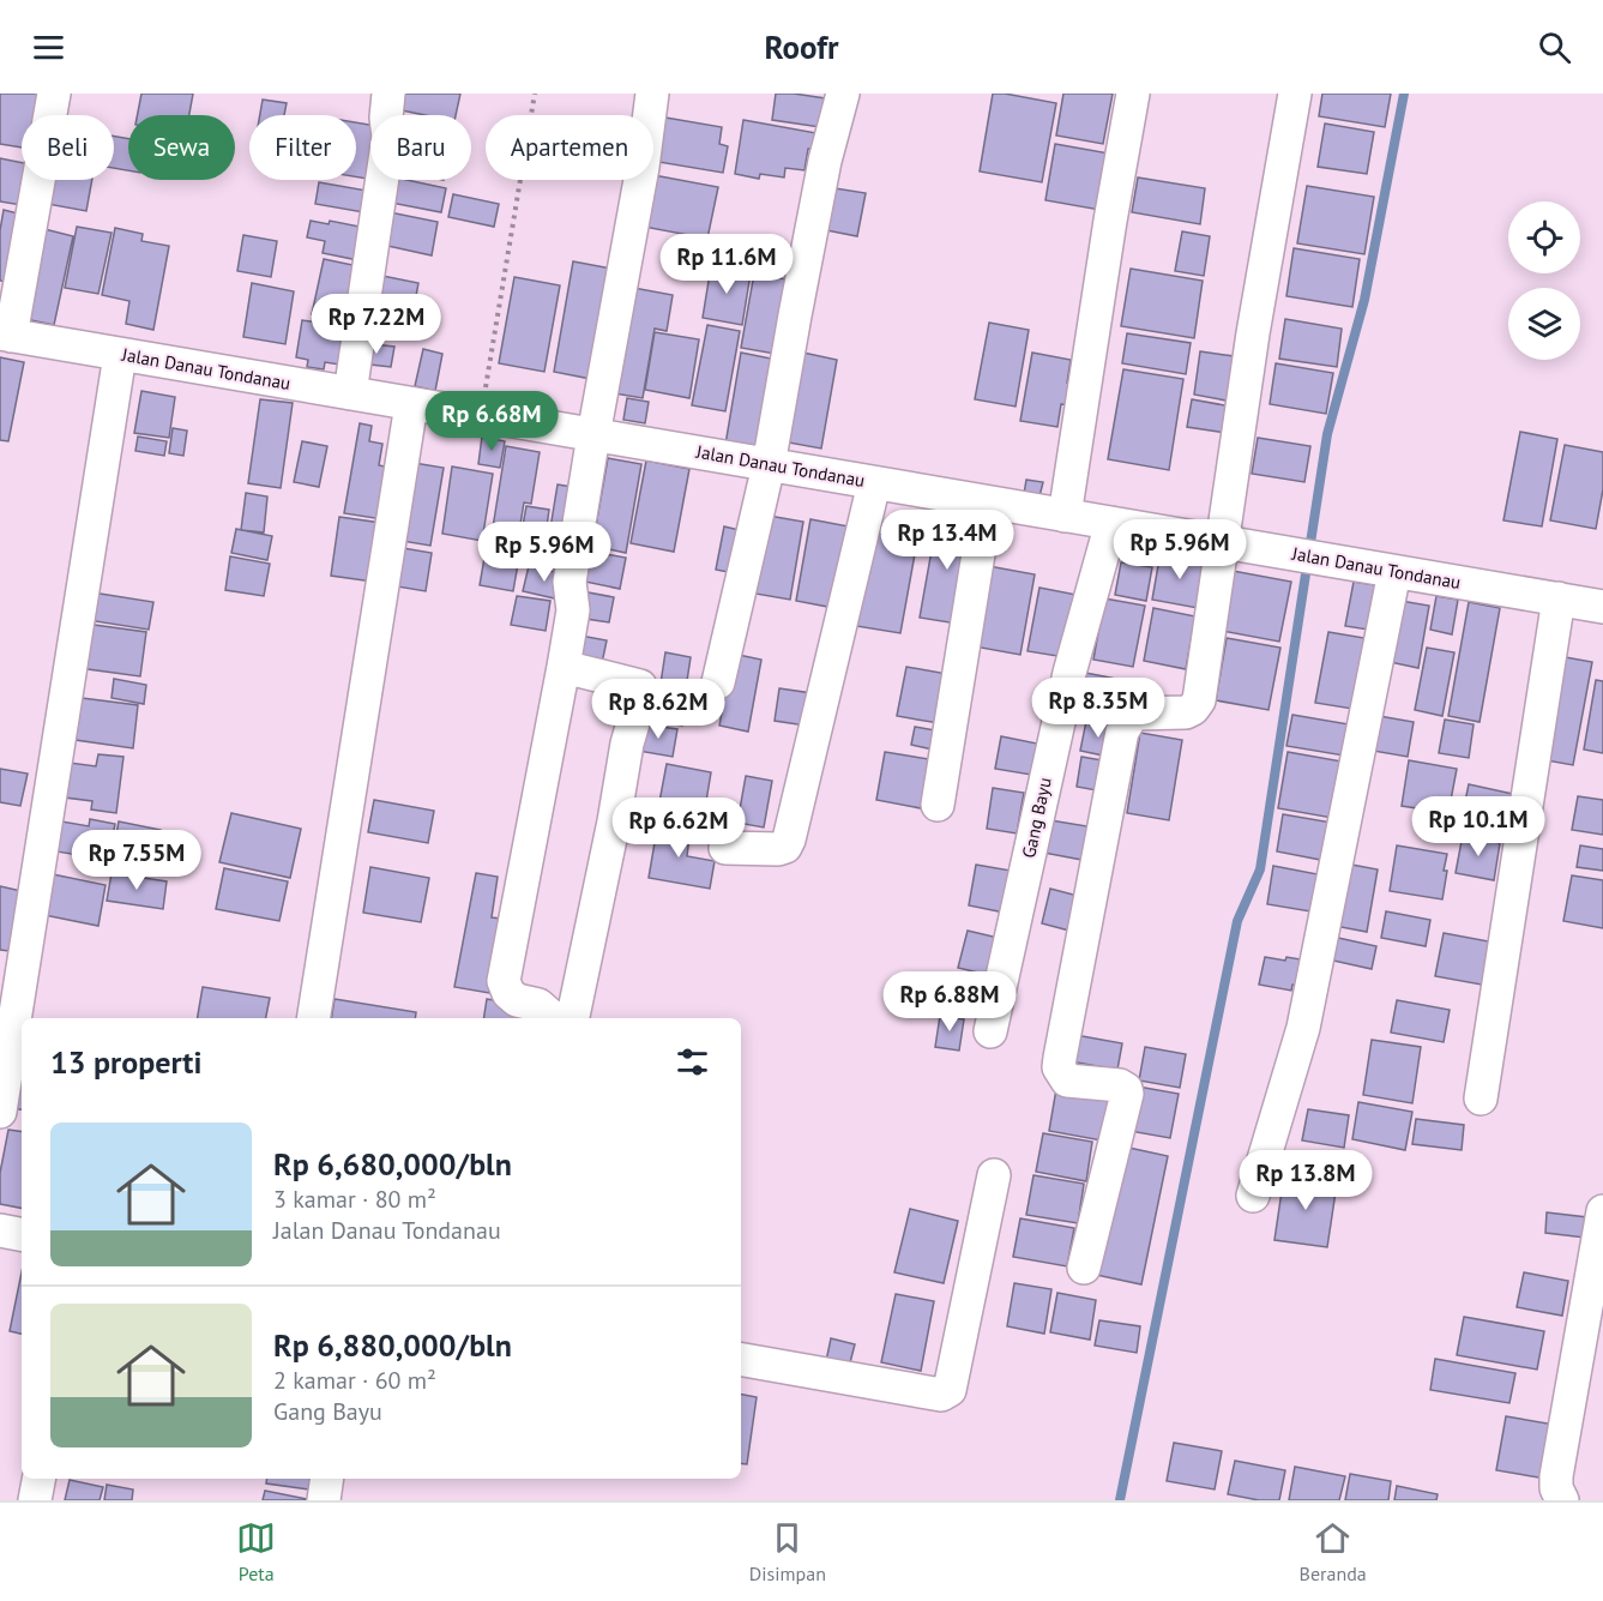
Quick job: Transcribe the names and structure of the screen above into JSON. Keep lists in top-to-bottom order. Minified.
{"streets":{"street":["Jalan Danau Tondanau","Gang Bayu"]},"crossings":[["Jalan Danau Tondanau","Gang Bayu"]],"page":{"header":"Roofr","chip":["Beli","Sewa","Filter","Baru","Apartemen"],"price":["Rp 11.6M","Rp 7.22M","Rp 6.68M","Rp 13.4M","Rp 5.96M","Rp 5.96M","Rp 8.35M","Rp 8.62M","Rp 10.1M","Rp 6.62M","Rp 7.55M","Rp 6.88M","Rp 13.8M"],"heading":"13 properti","list":[{"name":"Rp 6,680,000/bln","note":"3 kamar · 80 m² · Jalan Danau Tondanau"},{"name":"Rp 6,880,000/bln","note":"2 kamar · 60 m² · Gang Bayu"}],"tabs":["Peta","Disimpan","Beranda"]}}
